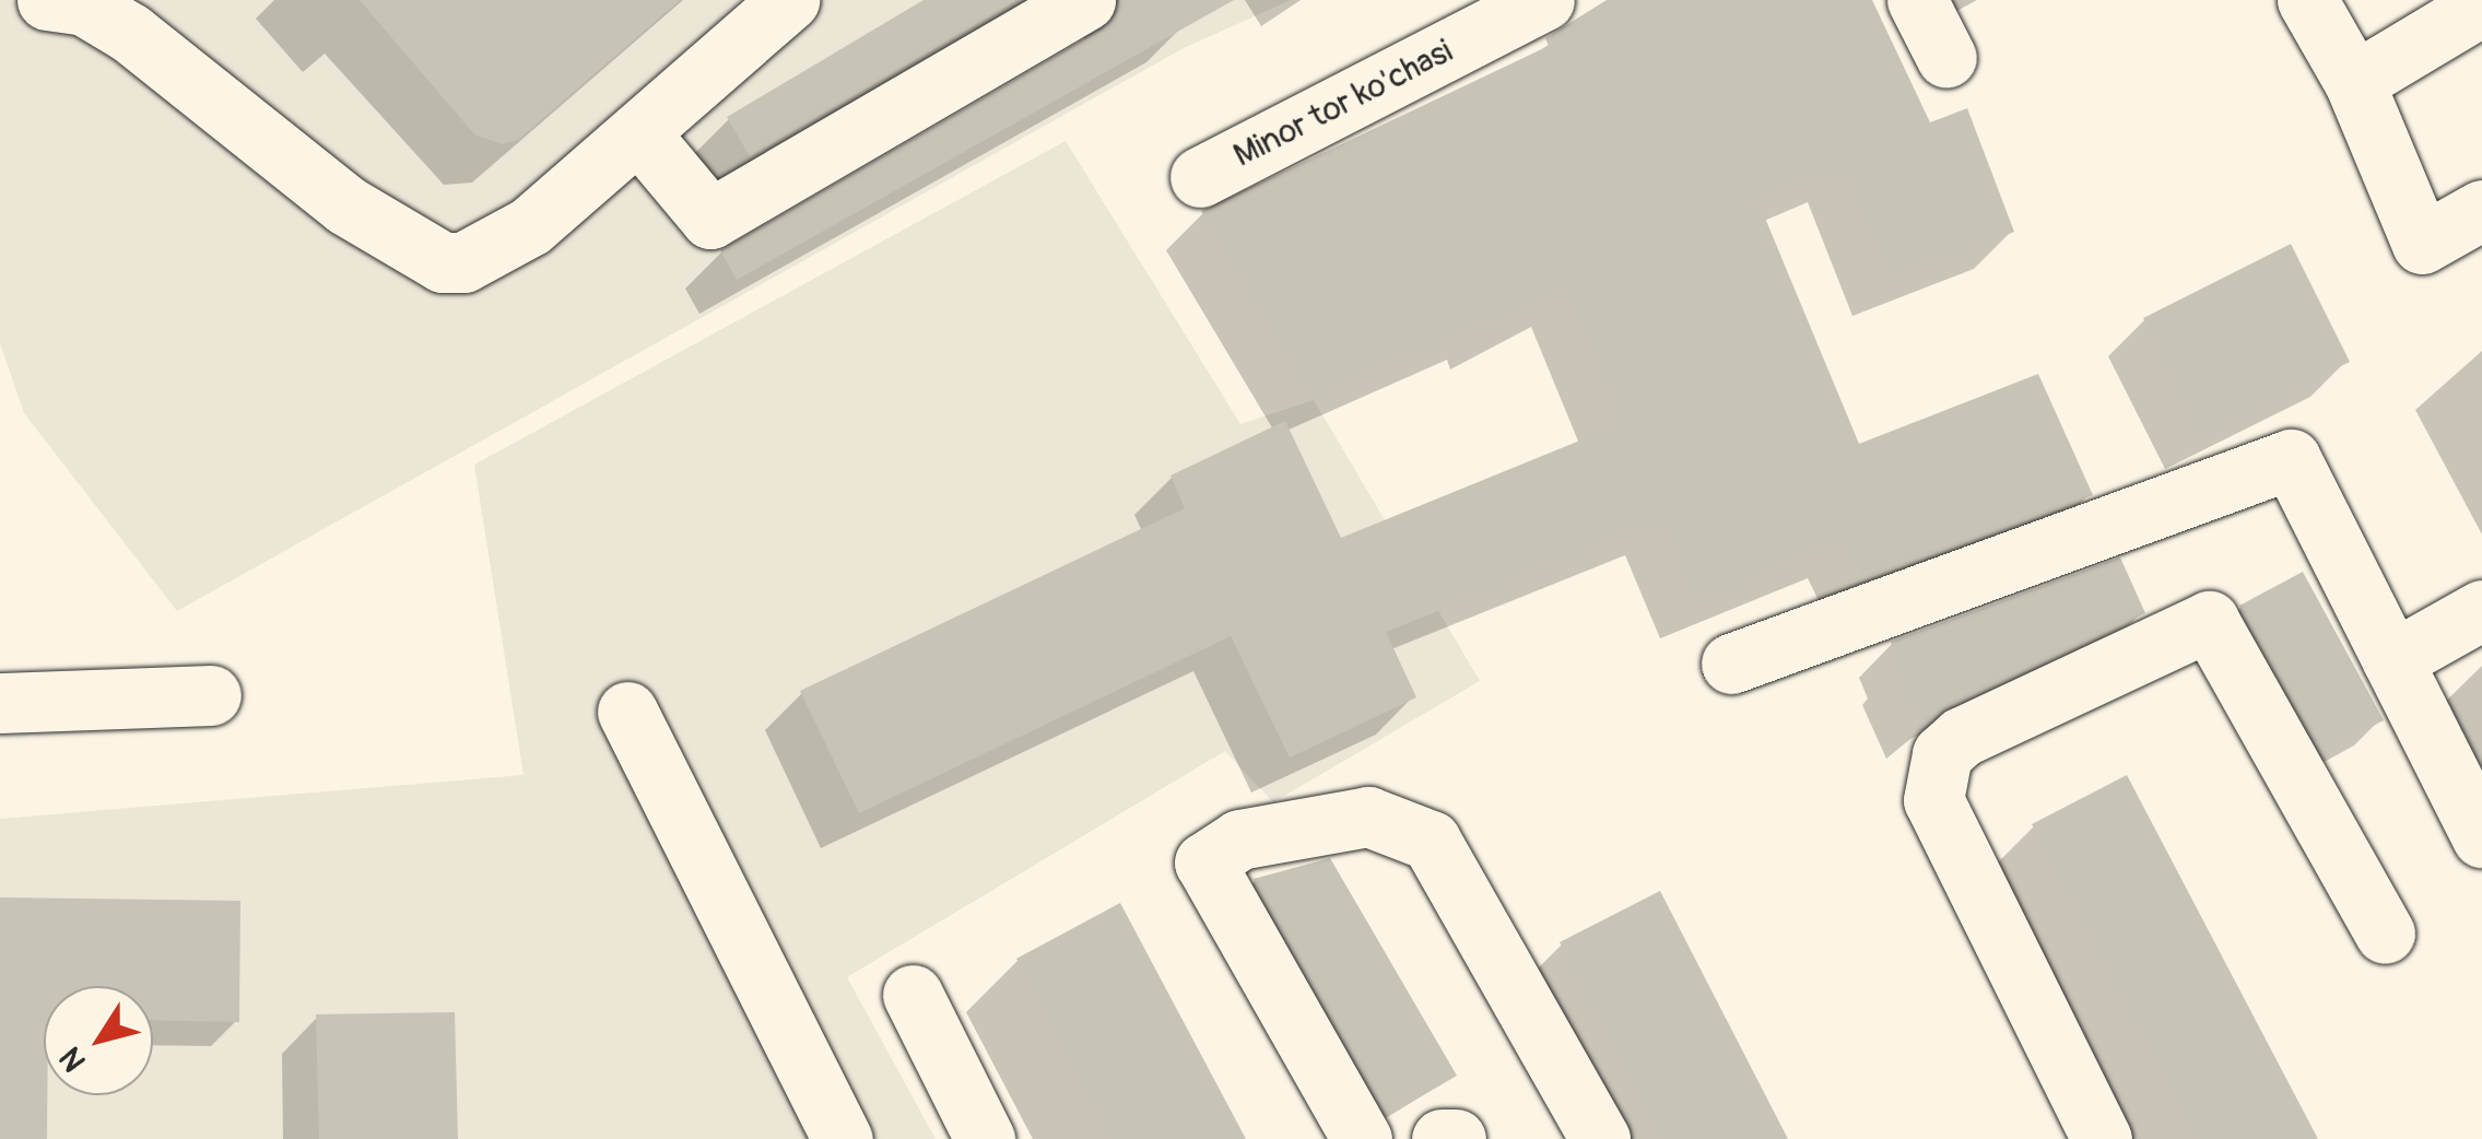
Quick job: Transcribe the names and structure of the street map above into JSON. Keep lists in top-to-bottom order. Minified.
{"streets":{"street":["Minor tor ko'chasi"]},"north":"bottom left"}
